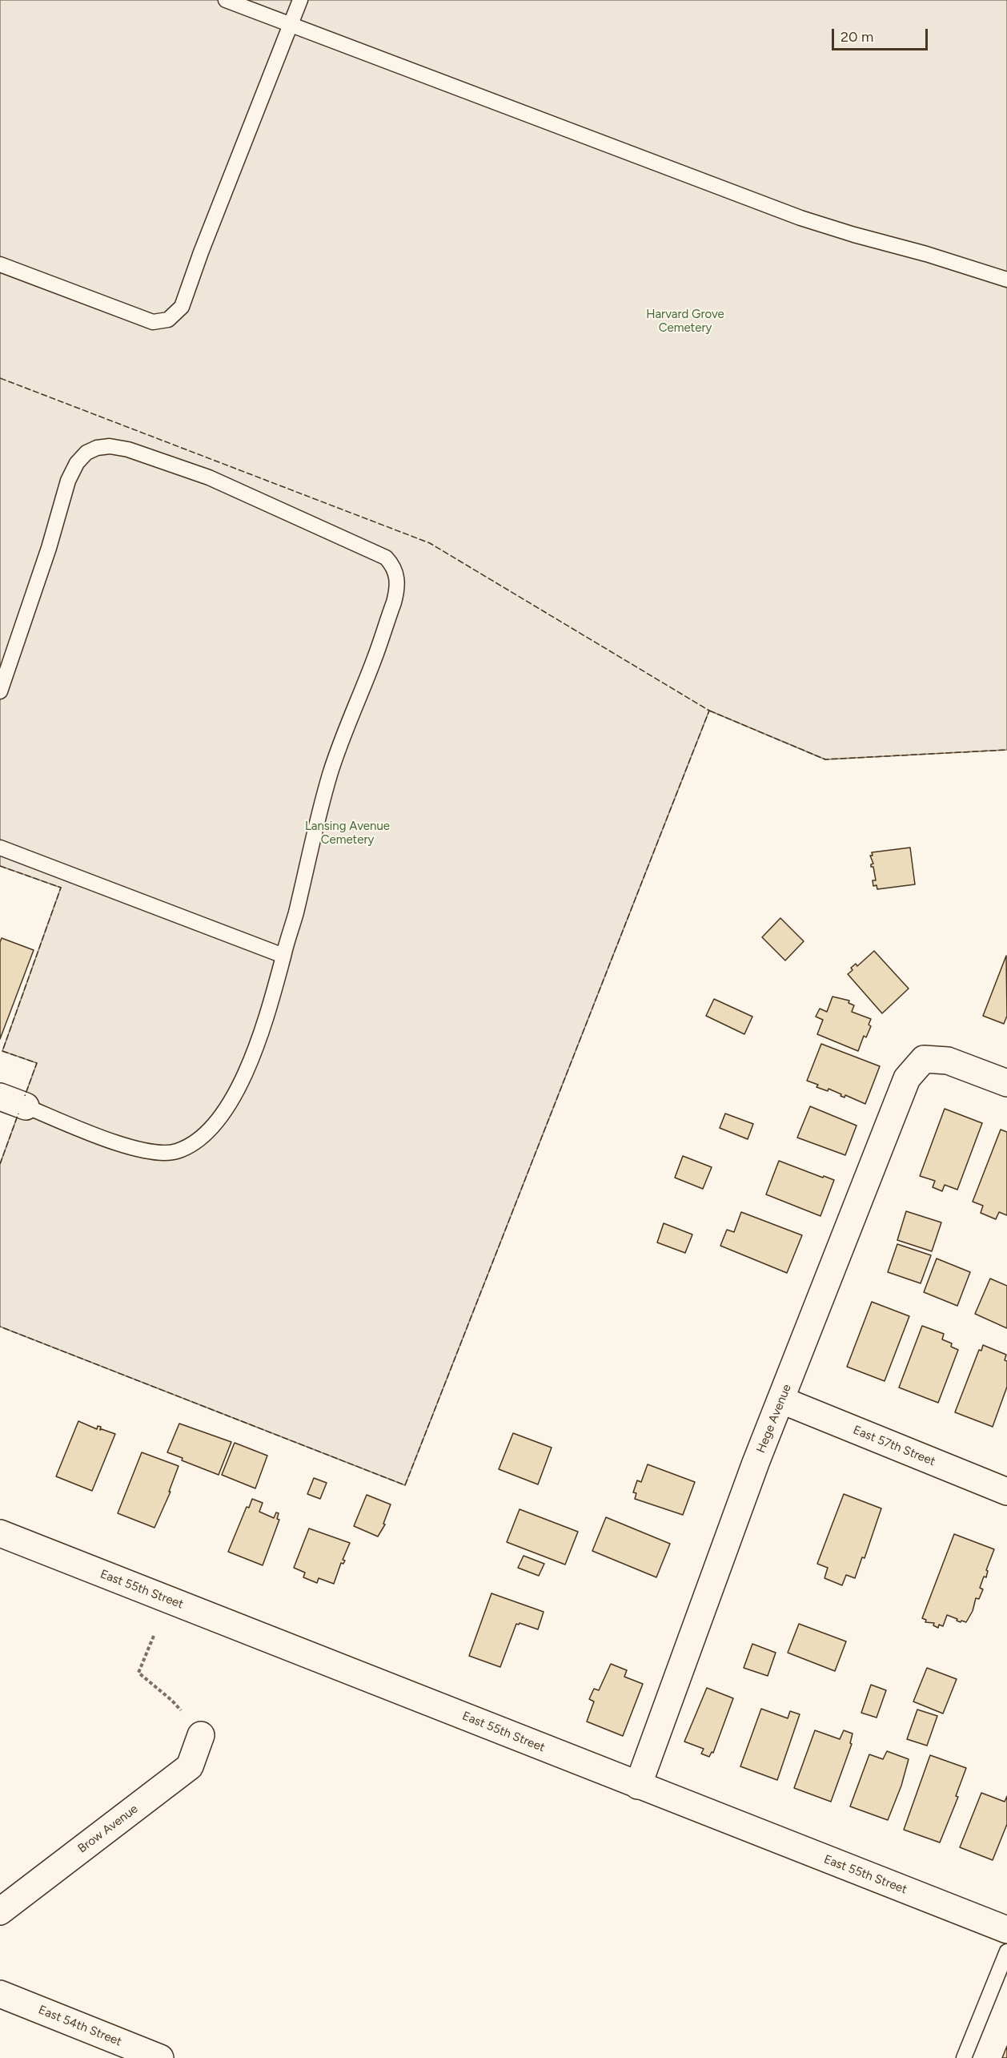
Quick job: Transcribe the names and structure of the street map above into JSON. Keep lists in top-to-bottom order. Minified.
{"streets":{"street":["Hege Avenue","East 57th Street","East 55th Street","Brow Avenue","East 54th Street"]},"crossings":[["Hege Avenue","East 57th Street"],["Hege Avenue","East 55th Street"]],"parks":["Harvard Grove Cemetery","Lansing Avenue Cemetery"],"scale_bar":"20 m"}
